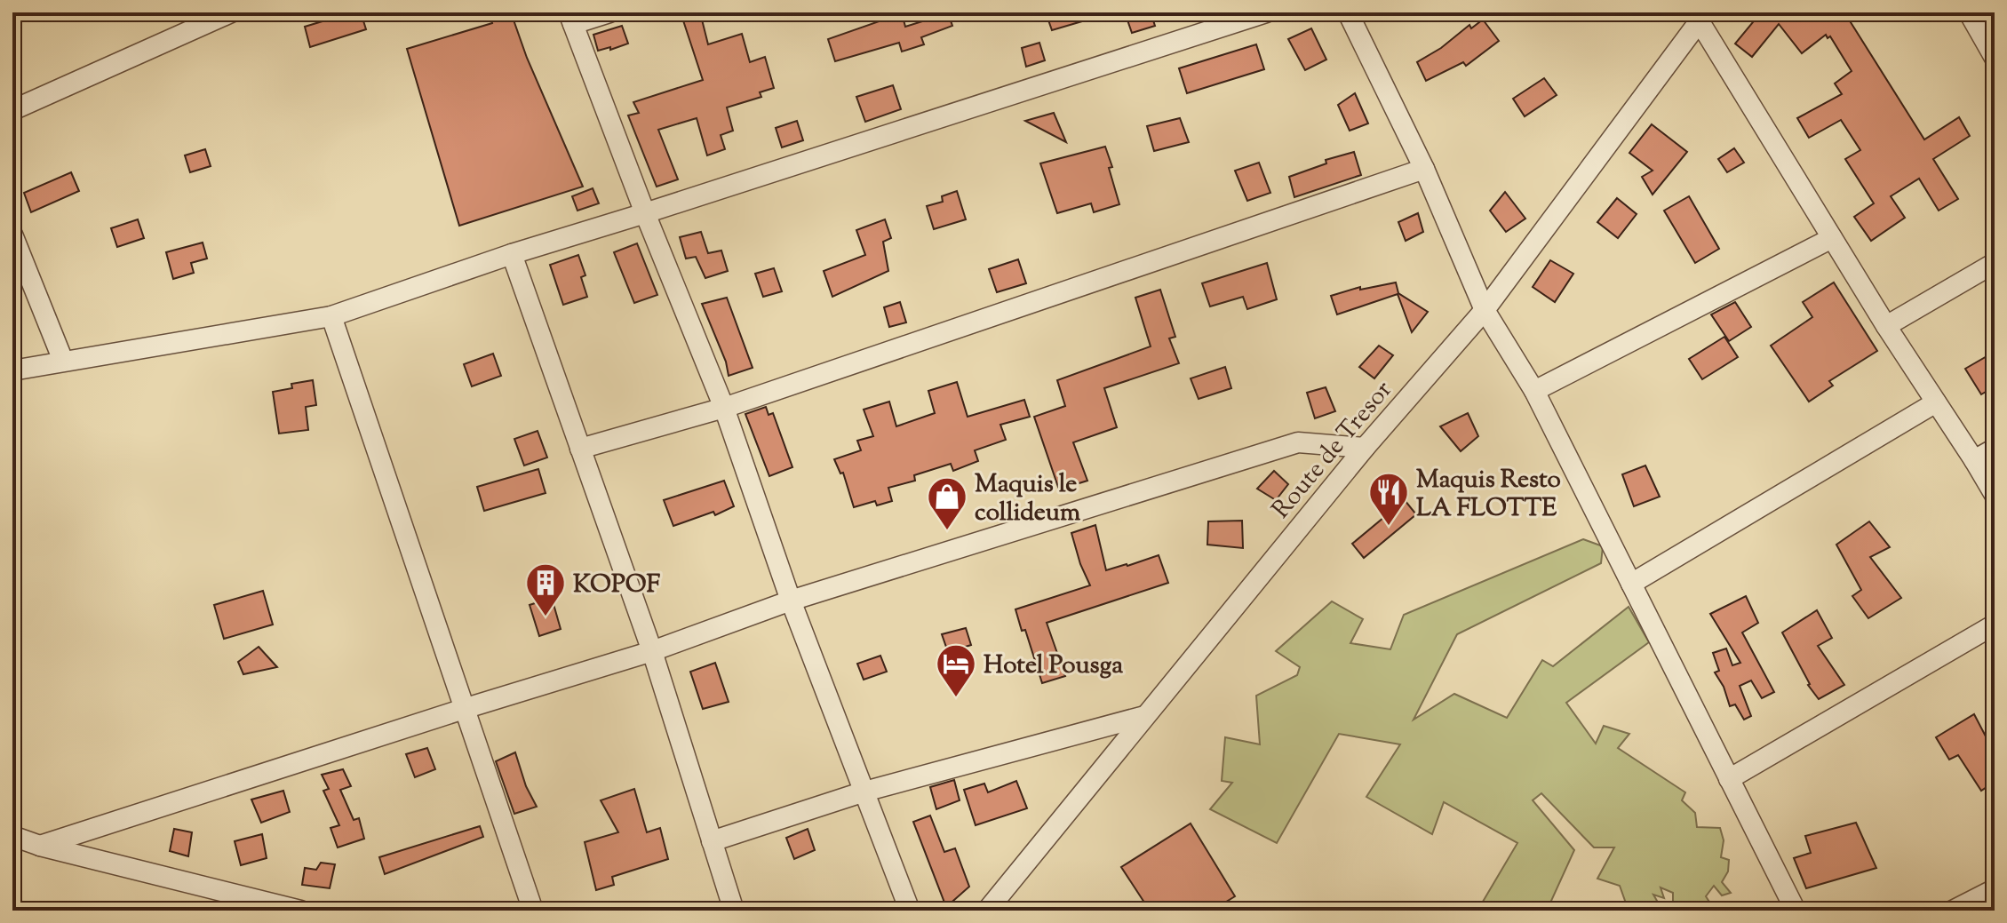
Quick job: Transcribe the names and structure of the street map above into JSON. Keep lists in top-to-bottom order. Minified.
{"streets":{"street":["Route de Tresor"]},"places":{"restaurant":["Maquis Resto LA FLOTTE"],"shop":["Maquis le collideum"],"building":["KOPOF"],"hotel":["Hotel Pousga"]}}
